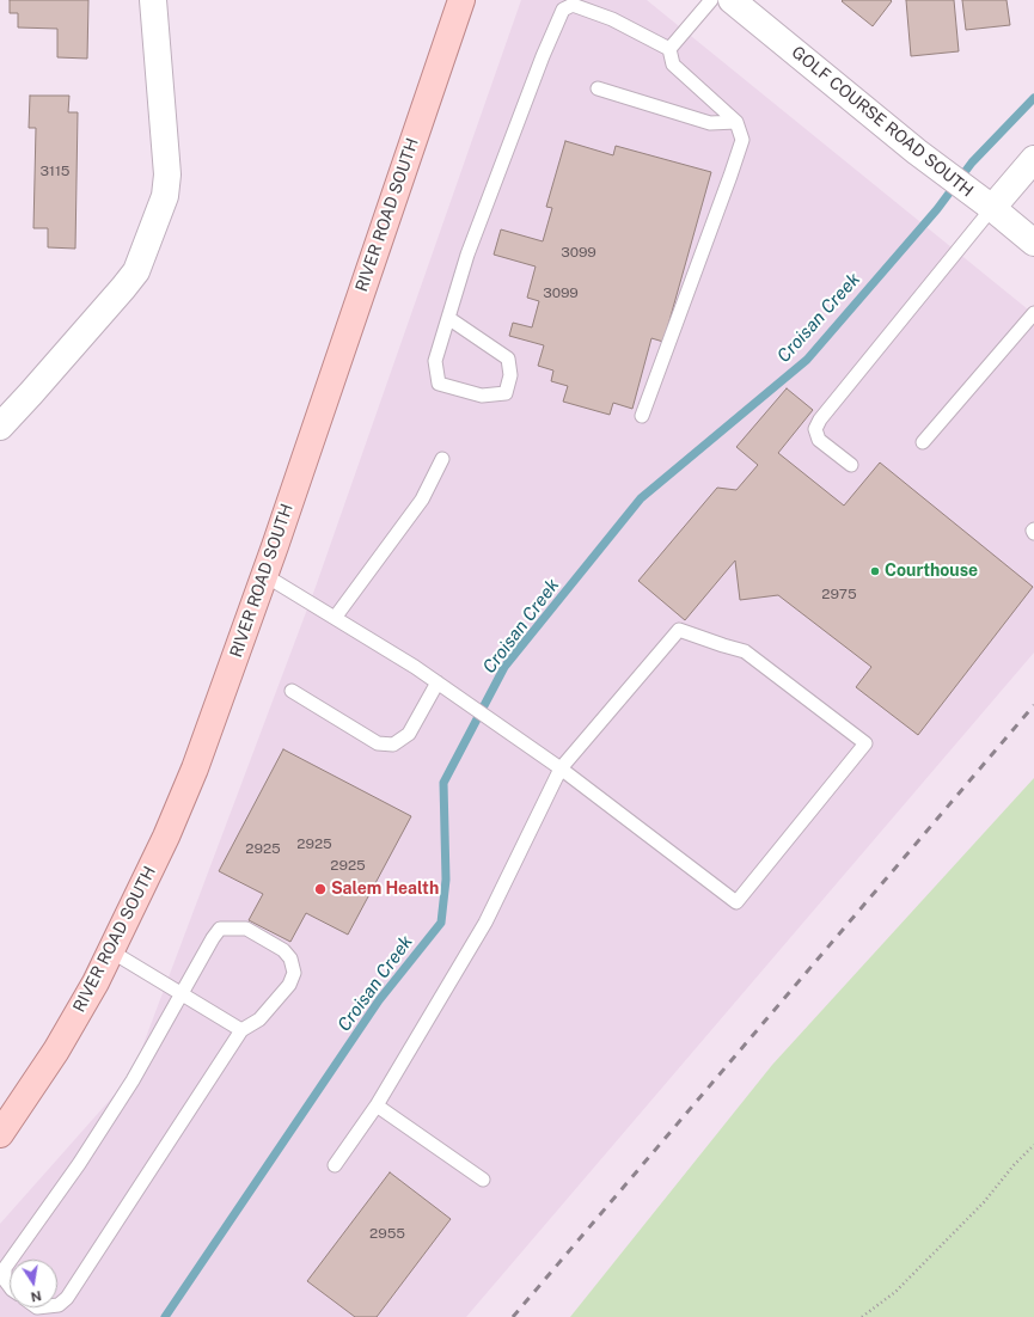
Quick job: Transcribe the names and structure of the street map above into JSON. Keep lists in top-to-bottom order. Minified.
{"streets":{"main road":["RIVER ROAD SOUTH"],"street":["GOLF COURSE ROAD SOUTH"]},"water":["Croisan Creek"],"places":["Courthouse","Salem Health"],"house_numbers":["3115","3099","3099","2975","2925","2925","2925","2955"],"north":"bottom"}
